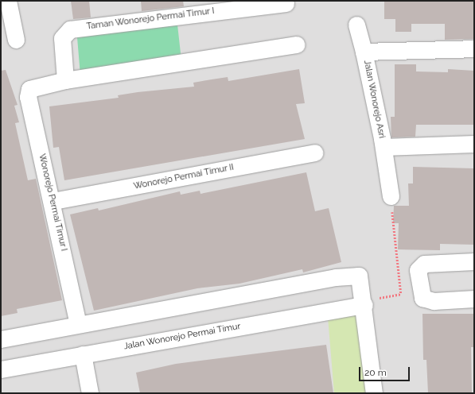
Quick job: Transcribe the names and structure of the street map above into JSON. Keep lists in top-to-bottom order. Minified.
{"streets":{"street":["Taman Wonorejo Permai Timur I","Jalan Wonorejo Asri","Wonorejo Permai Timur II","Wonorejo Permai Timur I","Jalan Wonorejo Permai Timur"]},"crossings":[["Taman Wonorejo Permai Timur I","Wonorejo Permai Timur I"],["Wonorejo Permai Timur II","Wonorejo Permai Timur I"]],"scale_bar":"20 m"}
